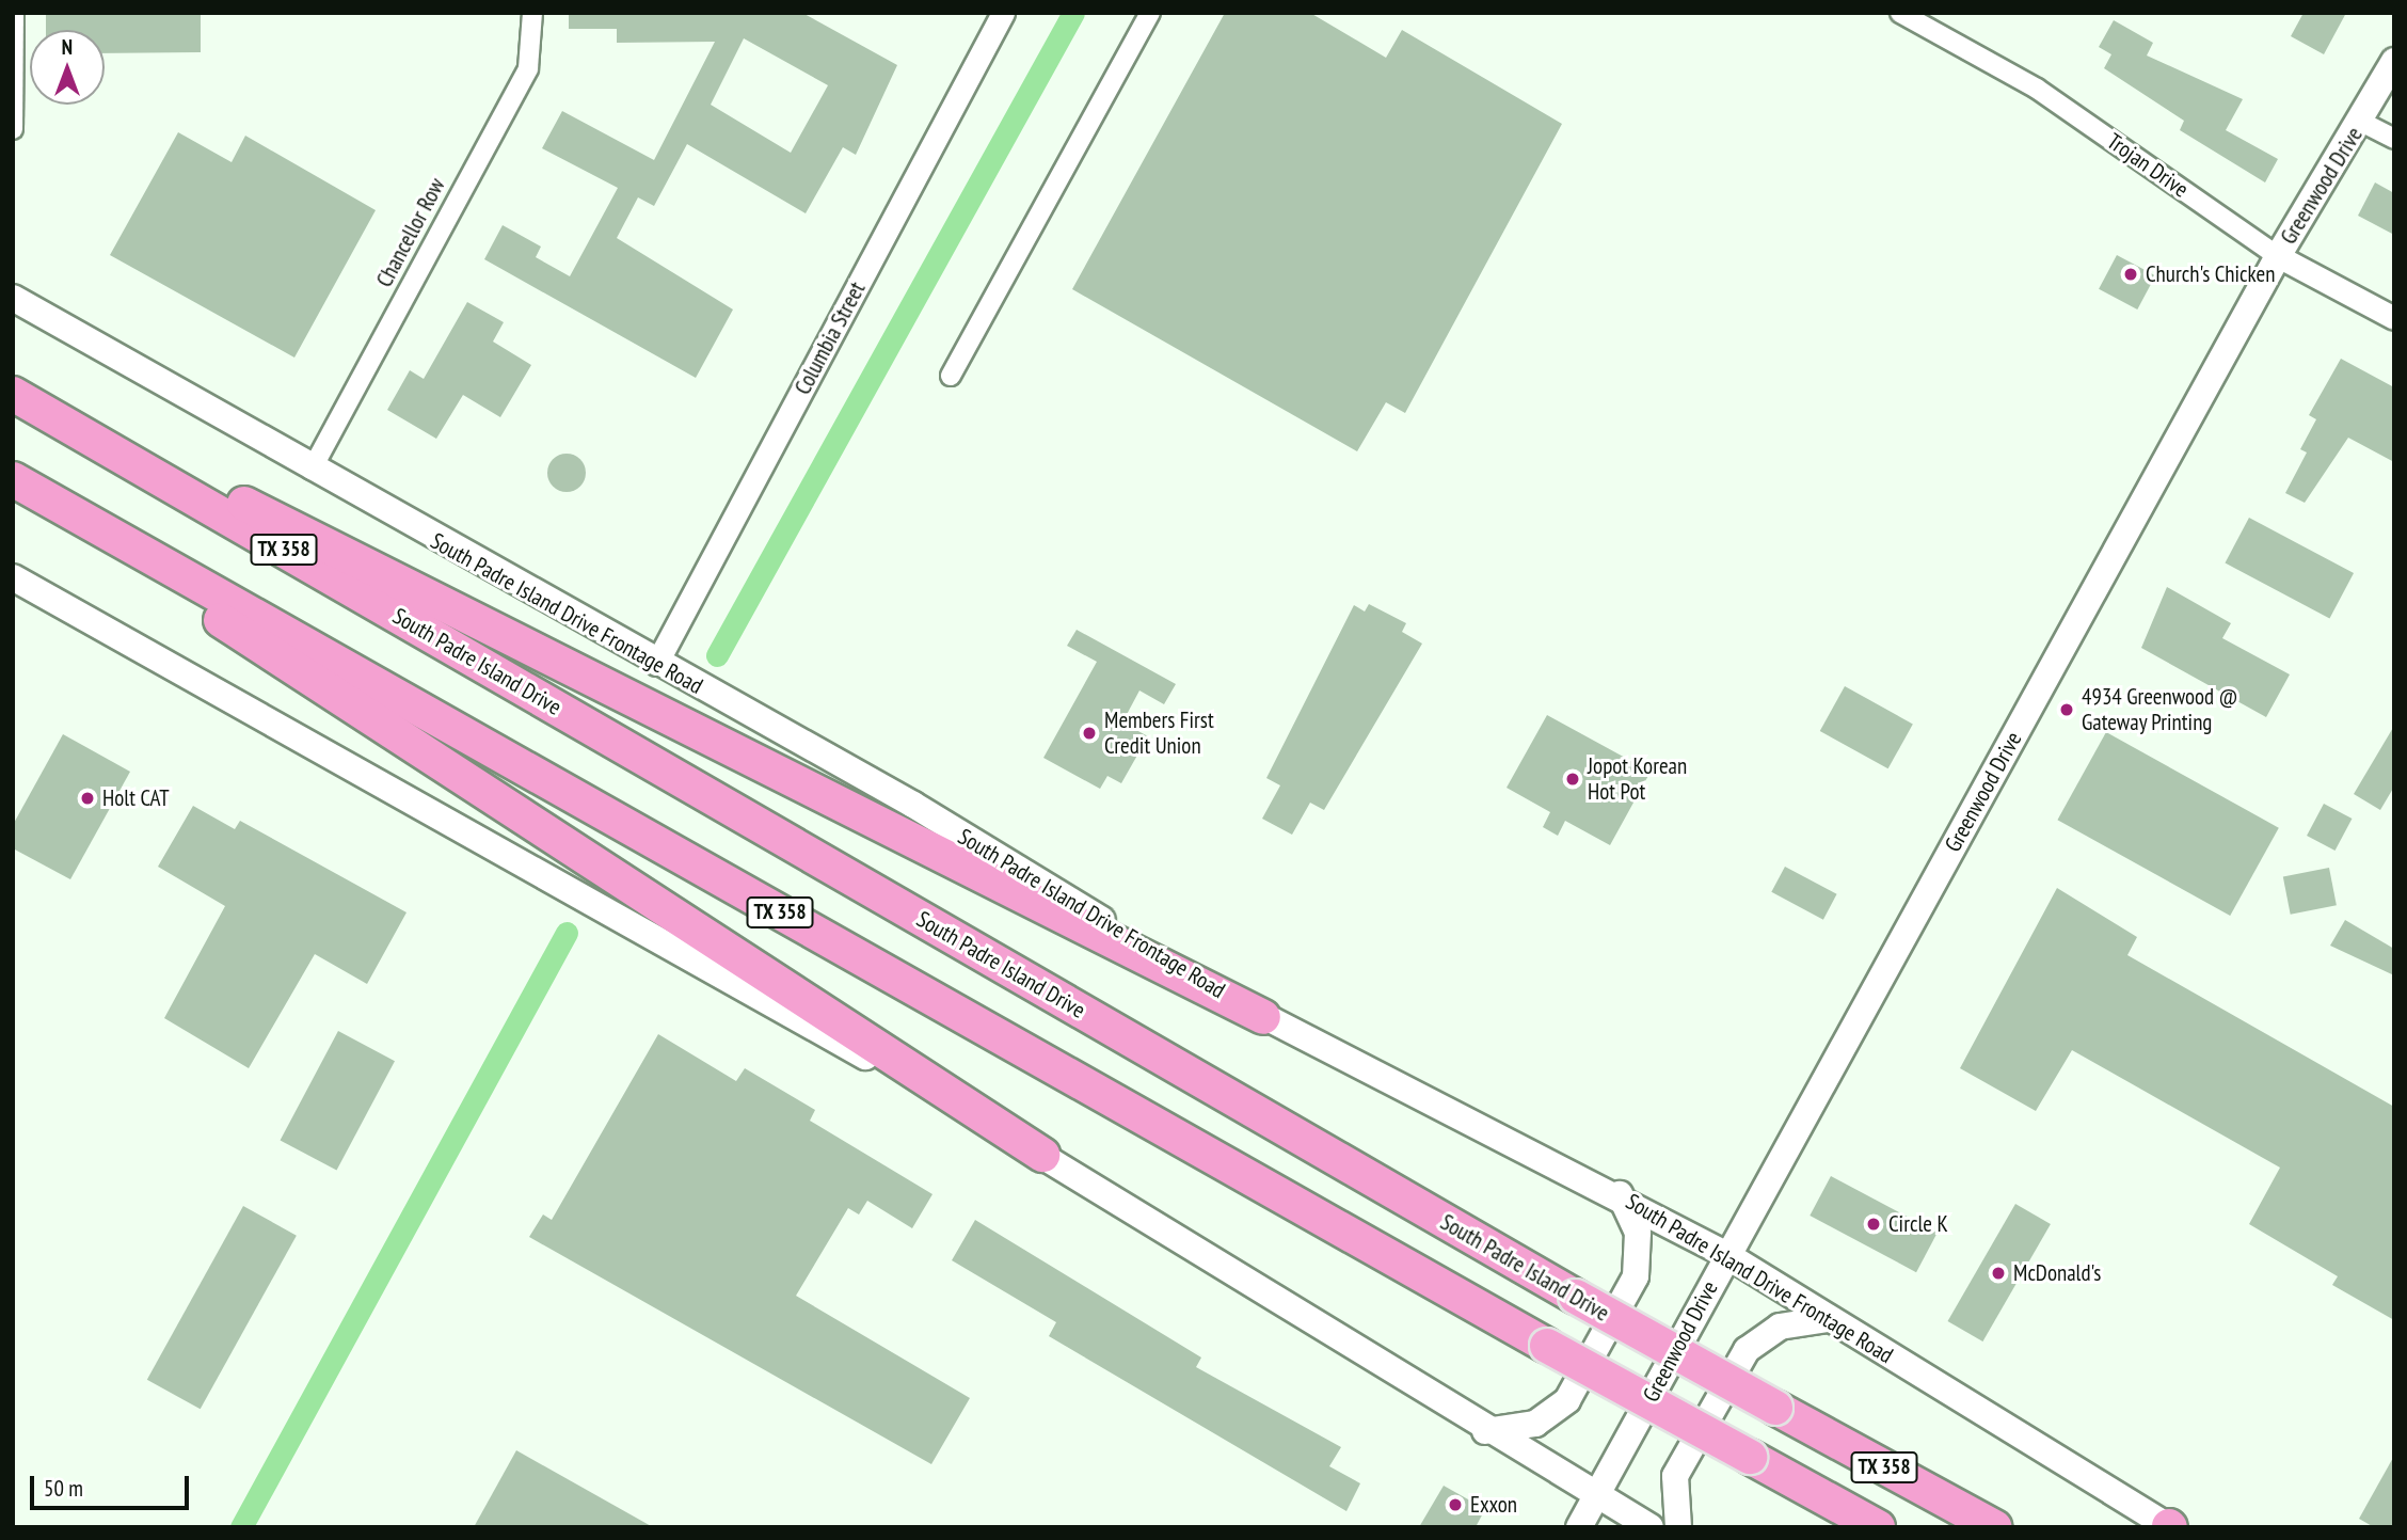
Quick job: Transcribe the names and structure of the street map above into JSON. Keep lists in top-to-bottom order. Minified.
{"streets":{"highway":["TX 358","South Padre Island Drive"],"main road":["Greenwood Drive","South Padre Island Drive Frontage Road"],"street":["Trojan Drive","Chancellor Row","Columbia Street"]},"crossings":[["Trojan Drive","Greenwood Drive"],["Greenwood Drive","South Padre Island Drive Frontage Road"],["Chancellor Row","South Padre Island Drive Frontage Road"],["Columbia Street","South Padre Island Drive Frontage Road"]],"places":["Church's Chicken","4934 Greenwood @ Gateway Printing","Members First Credit Union","Jopot Korean Hot Pot","Holt CAT","Circle K","McDonald's","Exxon"],"scale_bar":"50 m","north":"top"}
